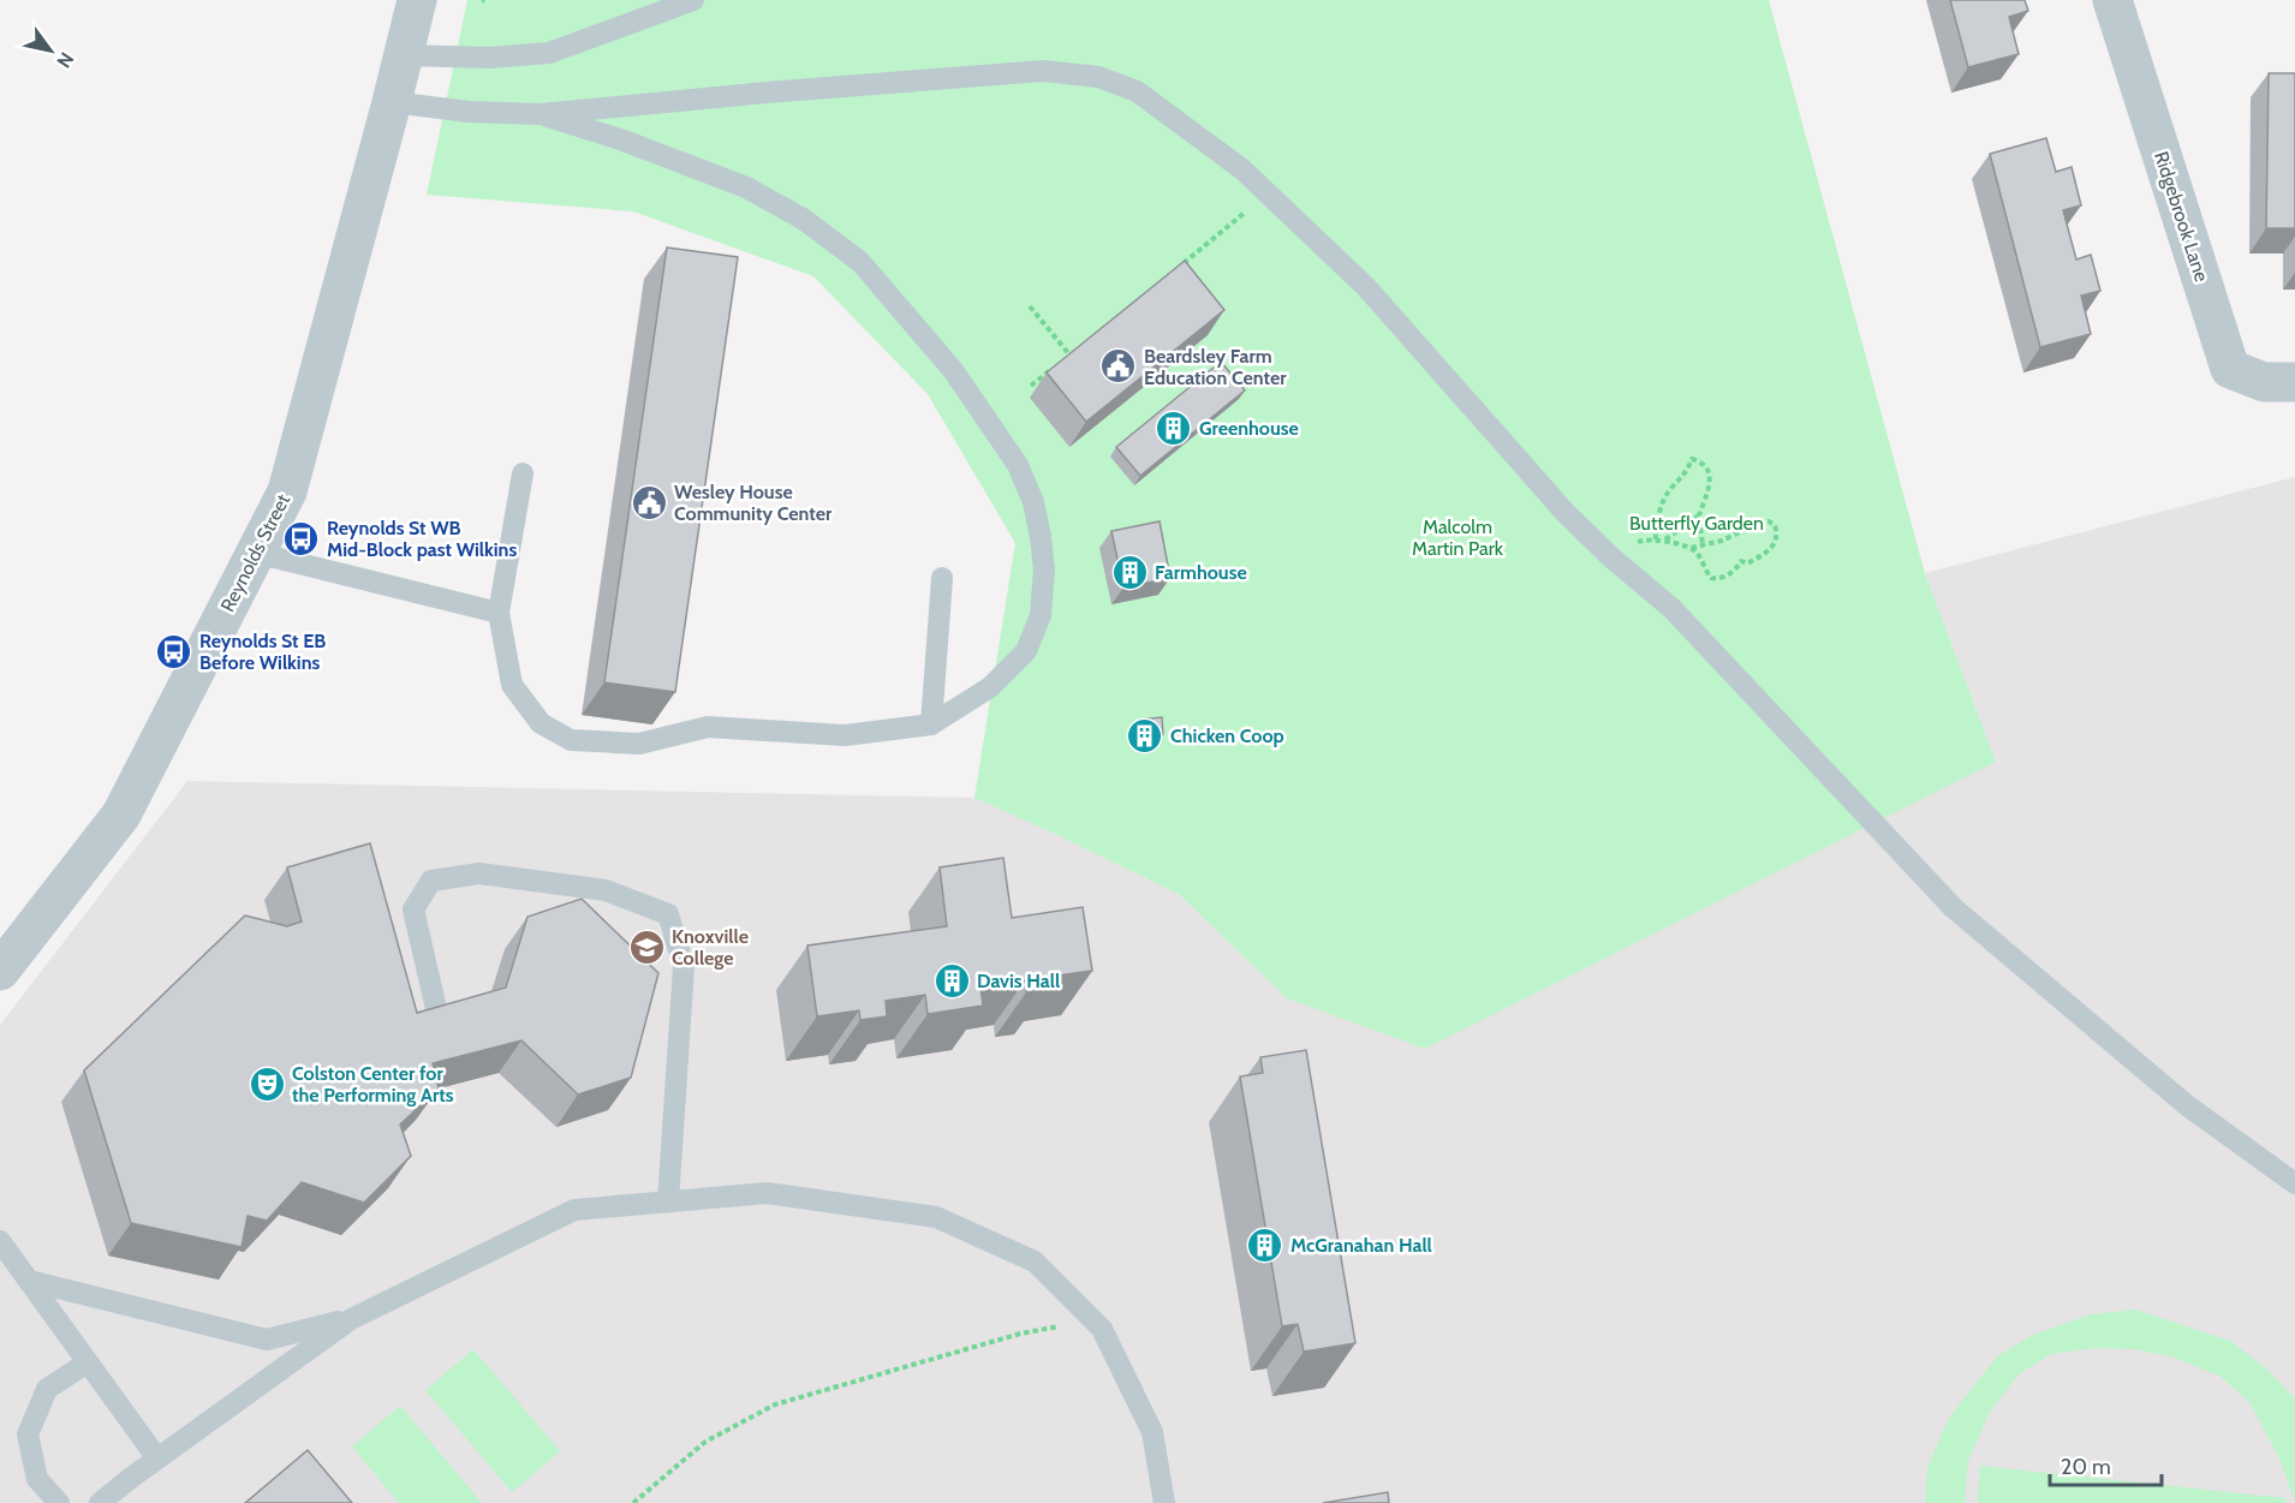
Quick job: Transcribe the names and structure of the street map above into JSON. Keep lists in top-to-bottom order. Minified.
{"streets":{"street":["Ridgebrook Lane","Reynolds Street"]},"parks":["Butterfly Garden","Malcolm Martin Park"],"places":{"public building":["Beardsley Farm Education Center","Wesley House Community Center"],"building":["Greenhouse","Farmhouse","Chicken Coop","Davis Hall","McGranahan Hall"],"bus stop":["Reynolds St WB Mid-Block past Wilkins","Reynolds St EB Before Wilkins"],"school or university":["Knoxville College"],"theatre":["Colston Center for the Performing Arts"]},"scale_bar":"20 m","north":"bottom right"}
